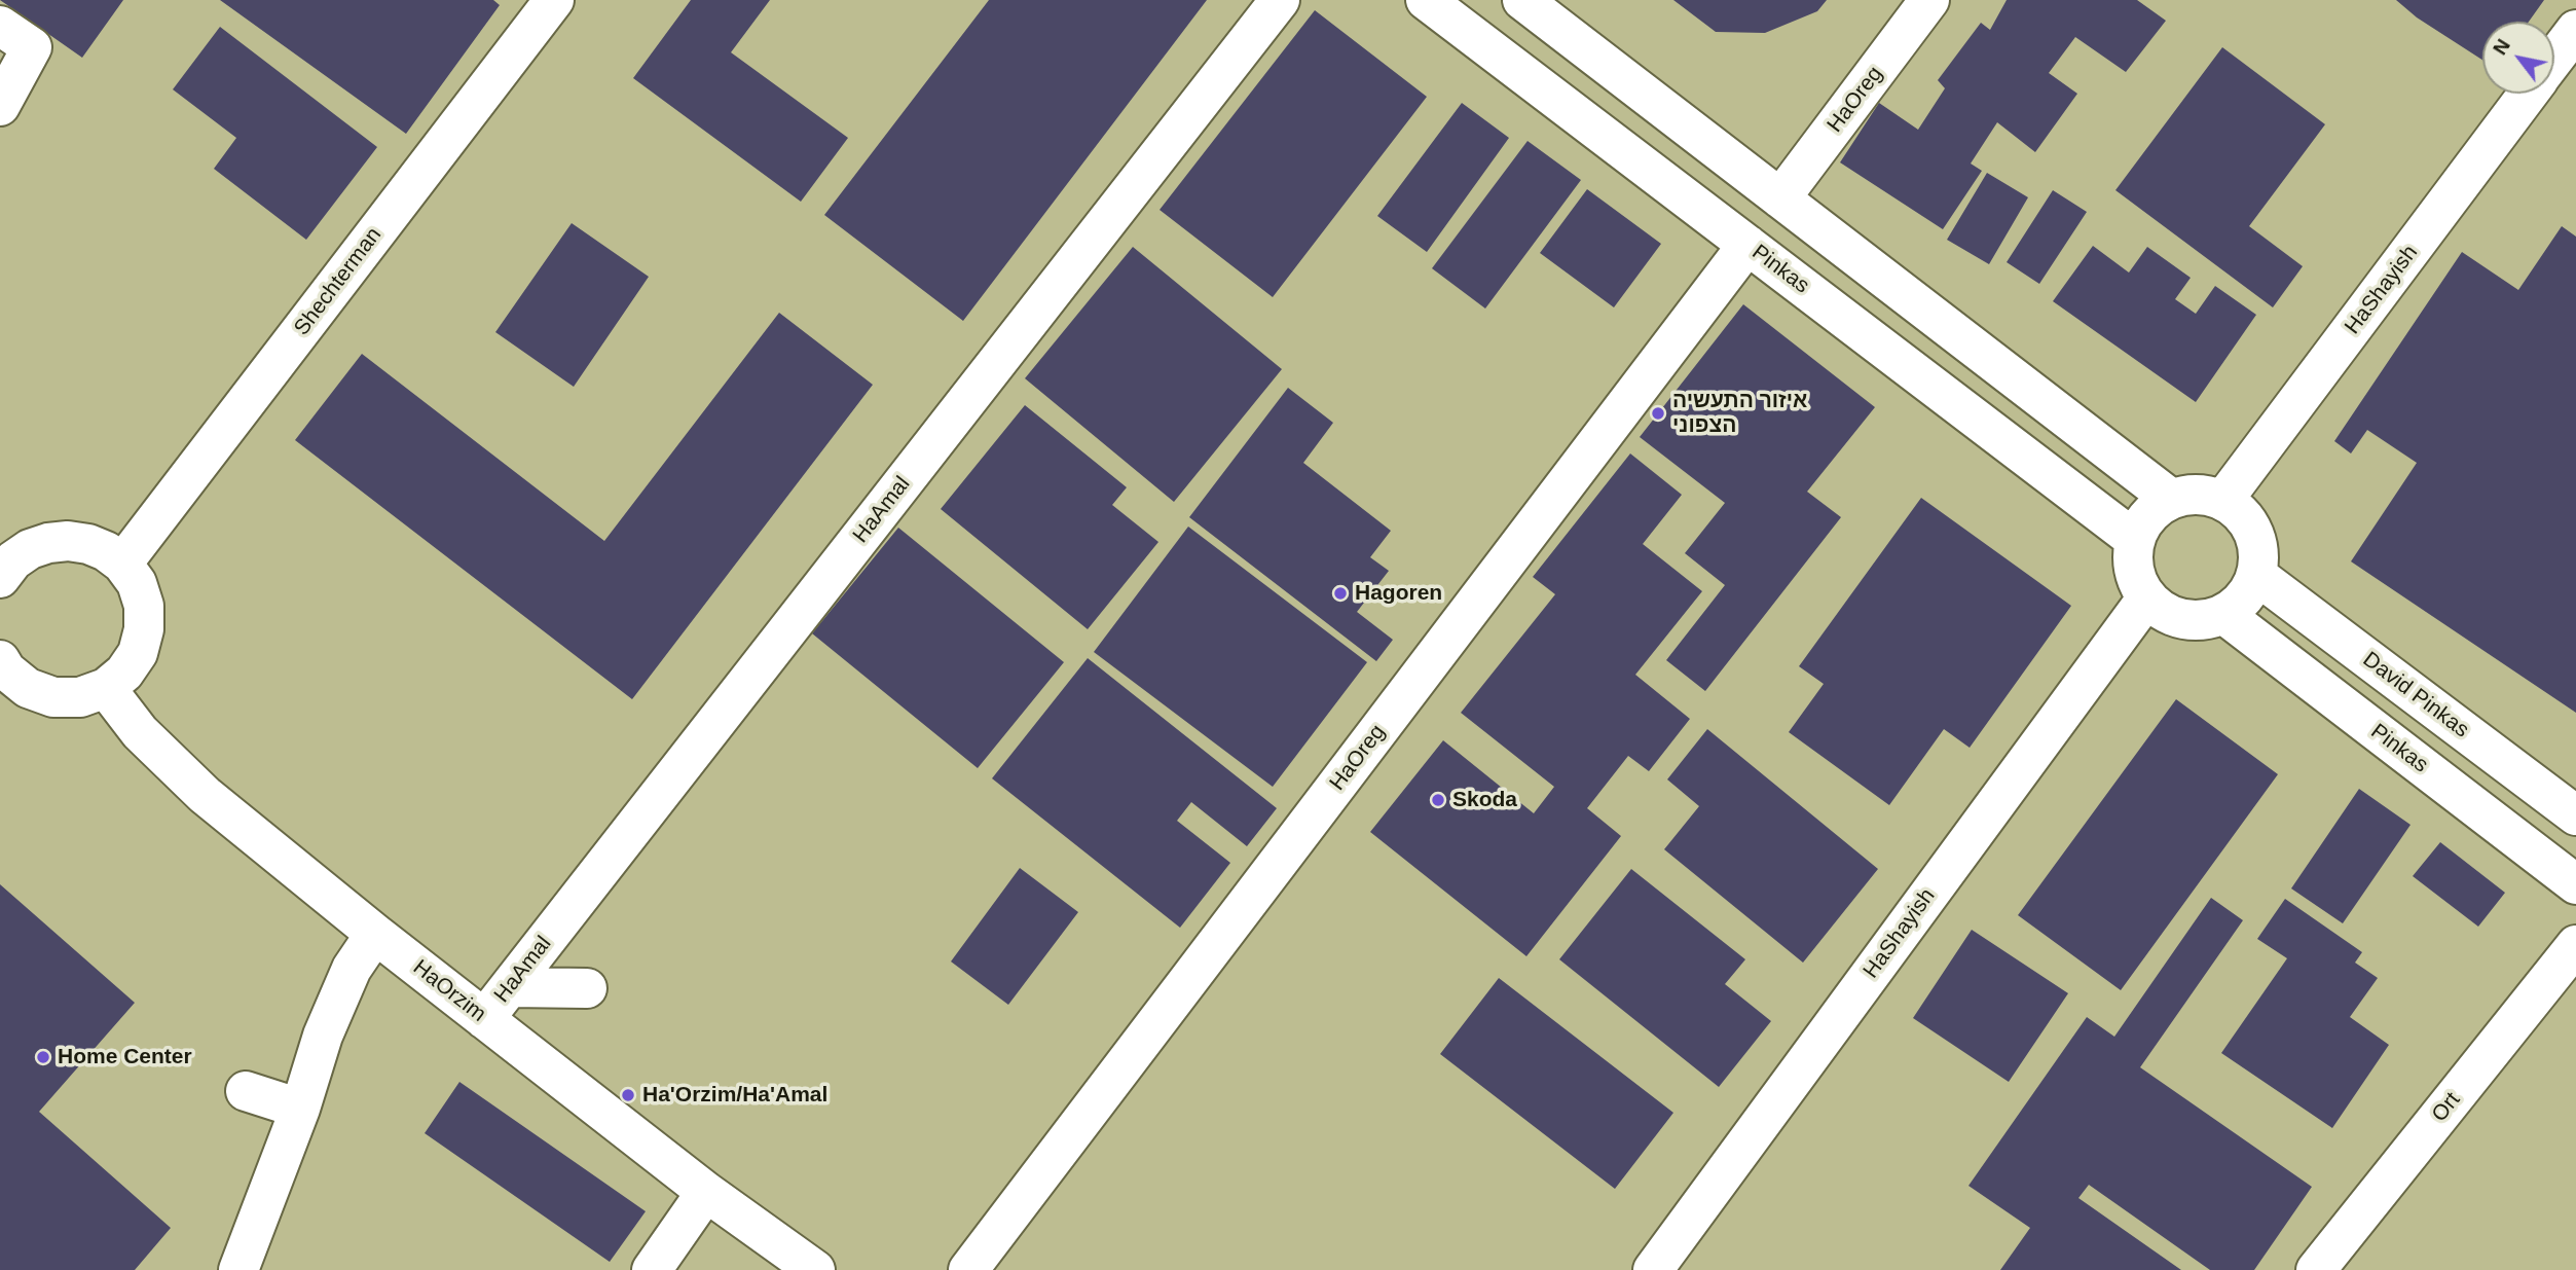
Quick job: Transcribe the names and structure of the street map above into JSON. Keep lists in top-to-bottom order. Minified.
{"streets":{"street":["HaOreg","Pinkas","Shechterman","HaShayish","HaAmal","David Pinkas","HaOrzim","Ort"]},"crossings":[["HaOreg","Pinkas"],["Pinkas","HaShayish"],["Pinkas","David Pinkas"],["HaShayish","David Pinkas"],["HaAmal","HaOrzim"]],"places":["איזור התעשיה הצפוני","Hagoren","Skoda","Home Center","Ha'Orzim/Ha'Amal"],"north":"top left"}
